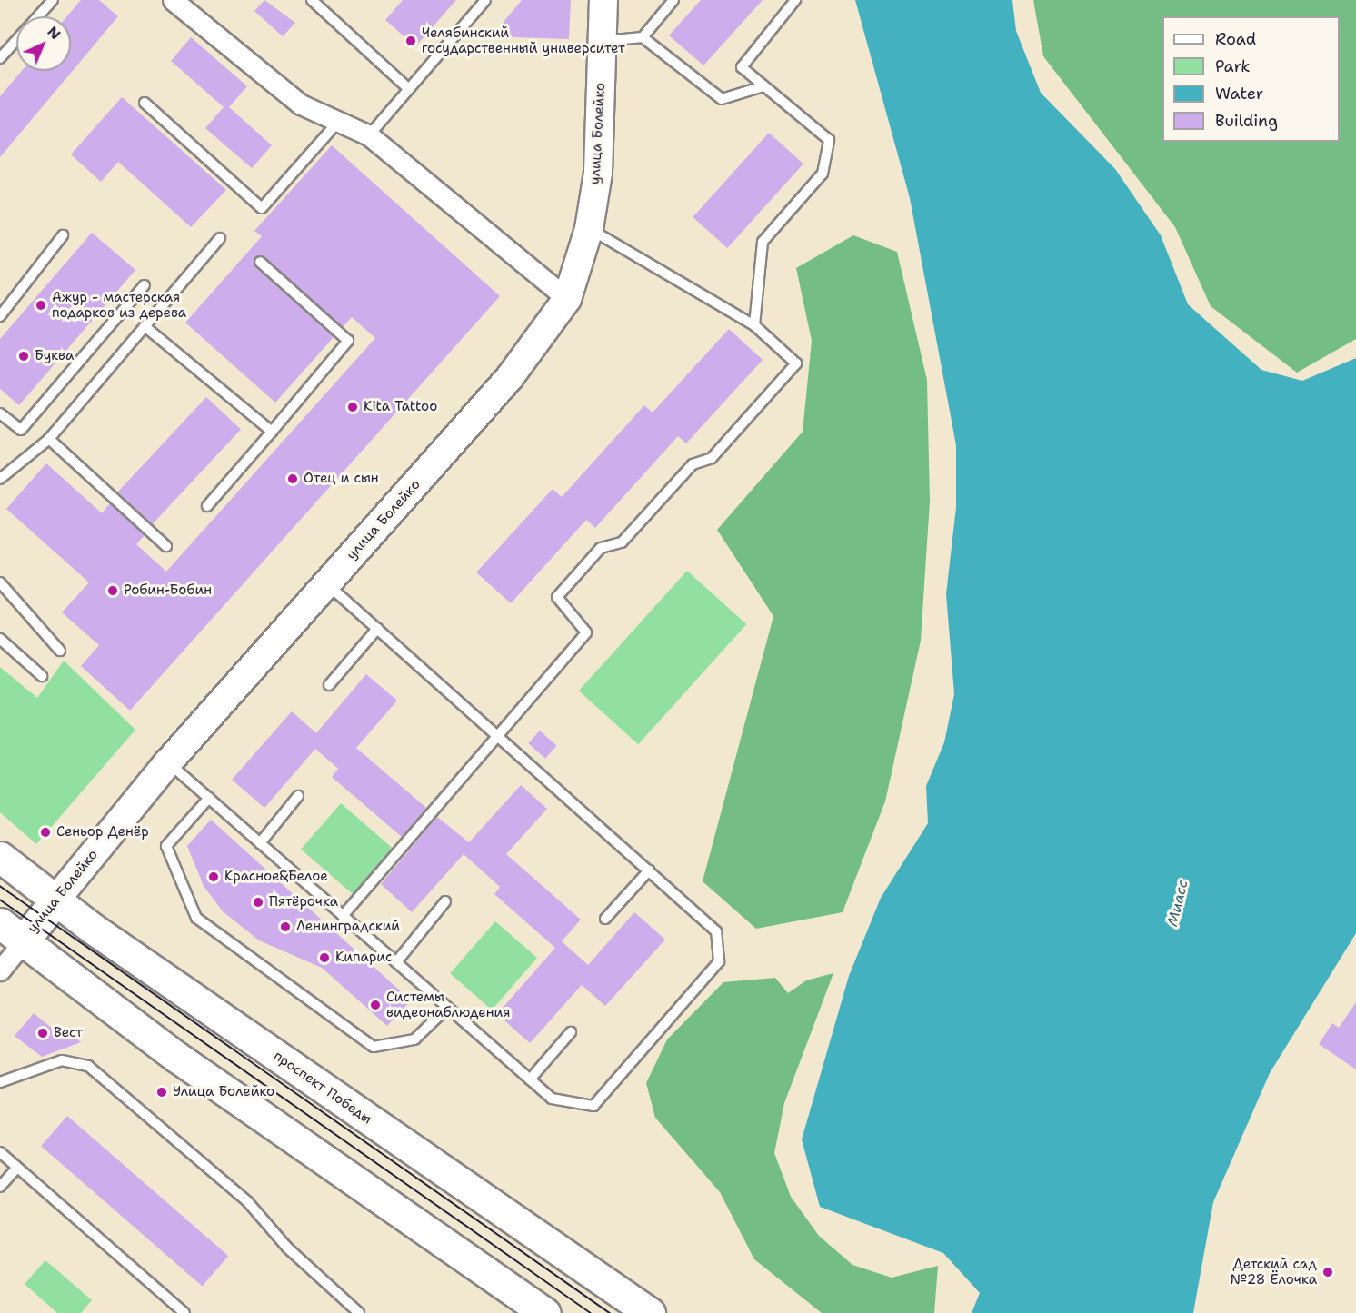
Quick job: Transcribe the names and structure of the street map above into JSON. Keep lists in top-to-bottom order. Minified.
{"streets":{"main road":["улица Болейко","проспект Победы"]},"crossings":[["улица Болейко","проспект Победы"]],"water":["Миасс"],"places":["Челябинский государственный университет","Ажур - мастерская подарков из дерева","Буква","Kita Tattoo","Отец и сын","Робин-Бобин","Сеньор Денёр","Красное&Белое","Пятёрочка","Ленинградский","Кипарис","Системы видеонаблюдения","Вест","Улица Болейко","Детский сад №28 Ёлочка"],"legend":["Road","Park","Water","Building"],"north":"top right"}
